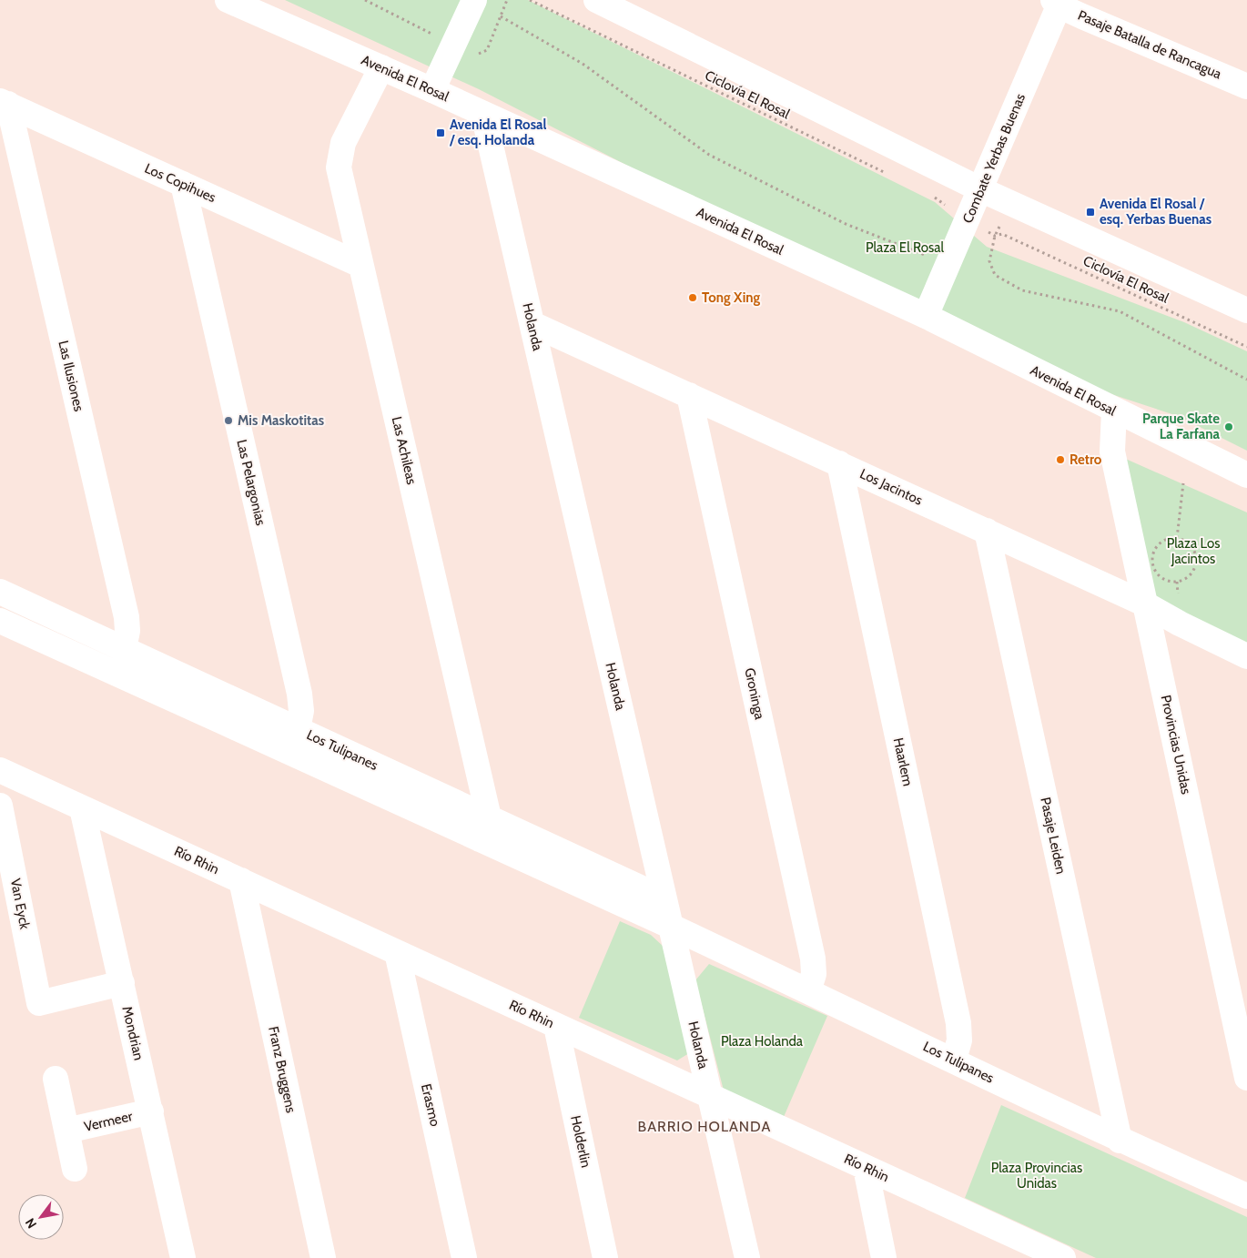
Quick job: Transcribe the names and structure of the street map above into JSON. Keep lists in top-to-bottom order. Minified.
{"streets":{"street":["Pasaje Batalla de Rancagua","Avenida El Rosal","Combate Yerbas Buenas","Los Copihues","Holanda","Las Ilusiones","Las Achileas","Las Pelargonias","Los Jacintos","Groninga","Provincias Unidas","Los Tulipanes","Haarlem","Pasaje Leiden","Río Rhin","Van Eyck","Mondrian","Franz Bruggens","Erasmo","Vermeer","Holderlin"],"path":["Ciclovía El Rosal"]},"crossings":[["Pasaje Batalla de Rancagua","Combate Yerbas Buenas"],["Avenida El Rosal","Combate Yerbas Buenas"],["Avenida El Rosal","Holanda"],["Avenida El Rosal","Las Achileas"],["Avenida El Rosal","Provincias Unidas"],["Los Copihues","Las Ilusiones"],["Los Copihues","Las Achileas"],["Los Copihues","Las Pelargonias"],["Holanda","Los Jacintos"],["Holanda","Los Tulipanes"],["Holanda","Río Rhin"],["Las Ilusiones","Los Tulipanes"],["Las Achileas","Los Tulipanes"],["Las Pelargonias","Los Tulipanes"],["Los Jacintos","Groninga"],["Los Jacintos","Provincias Unidas"],["Los Jacintos","Haarlem"],["Los Jacintos","Pasaje Leiden"],["Groninga","Los Tulipanes"],["Los Tulipanes","Haarlem"],["Los Tulipanes","Pasaje Leiden"],["Río Rhin","Mondrian"],["Río Rhin","Franz Bruggens"],["Río Rhin","Erasmo"],["Río Rhin","Holderlin"],["Van Eyck","Mondrian"],["Mondrian","Vermeer"]],"districts":["BARRIO HOLANDA"],"parks":["Plaza El Rosal","Plaza Los Jacintos","Plaza Holanda","Plaza Provincias Unidas"],"places":{"transit":["Avenida El Rosal / esq. Holanda","Avenida El Rosal / esq. Yerbas Buenas"],"other":["Tong Xing","Mis Maskotitas","Parque Skate La Farfana","Retro"]},"north":"bottom left"}
